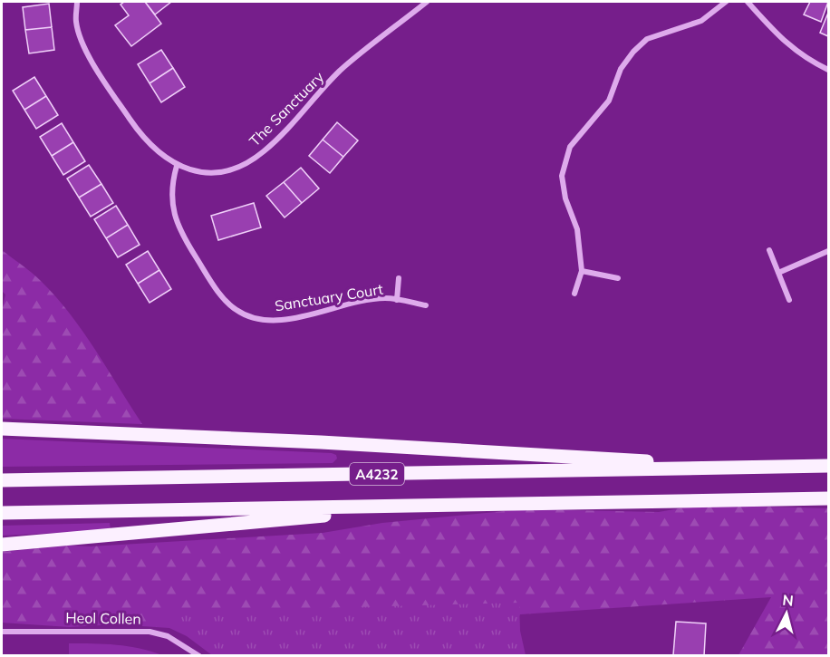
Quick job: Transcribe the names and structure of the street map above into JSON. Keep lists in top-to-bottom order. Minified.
{"streets":{"main road":["A4232"],"street":["The Sanctuary","Sanctuary Court","Heol Collen"]},"crossings":[["The Sanctuary","Sanctuary Court"]],"north":"top"}
